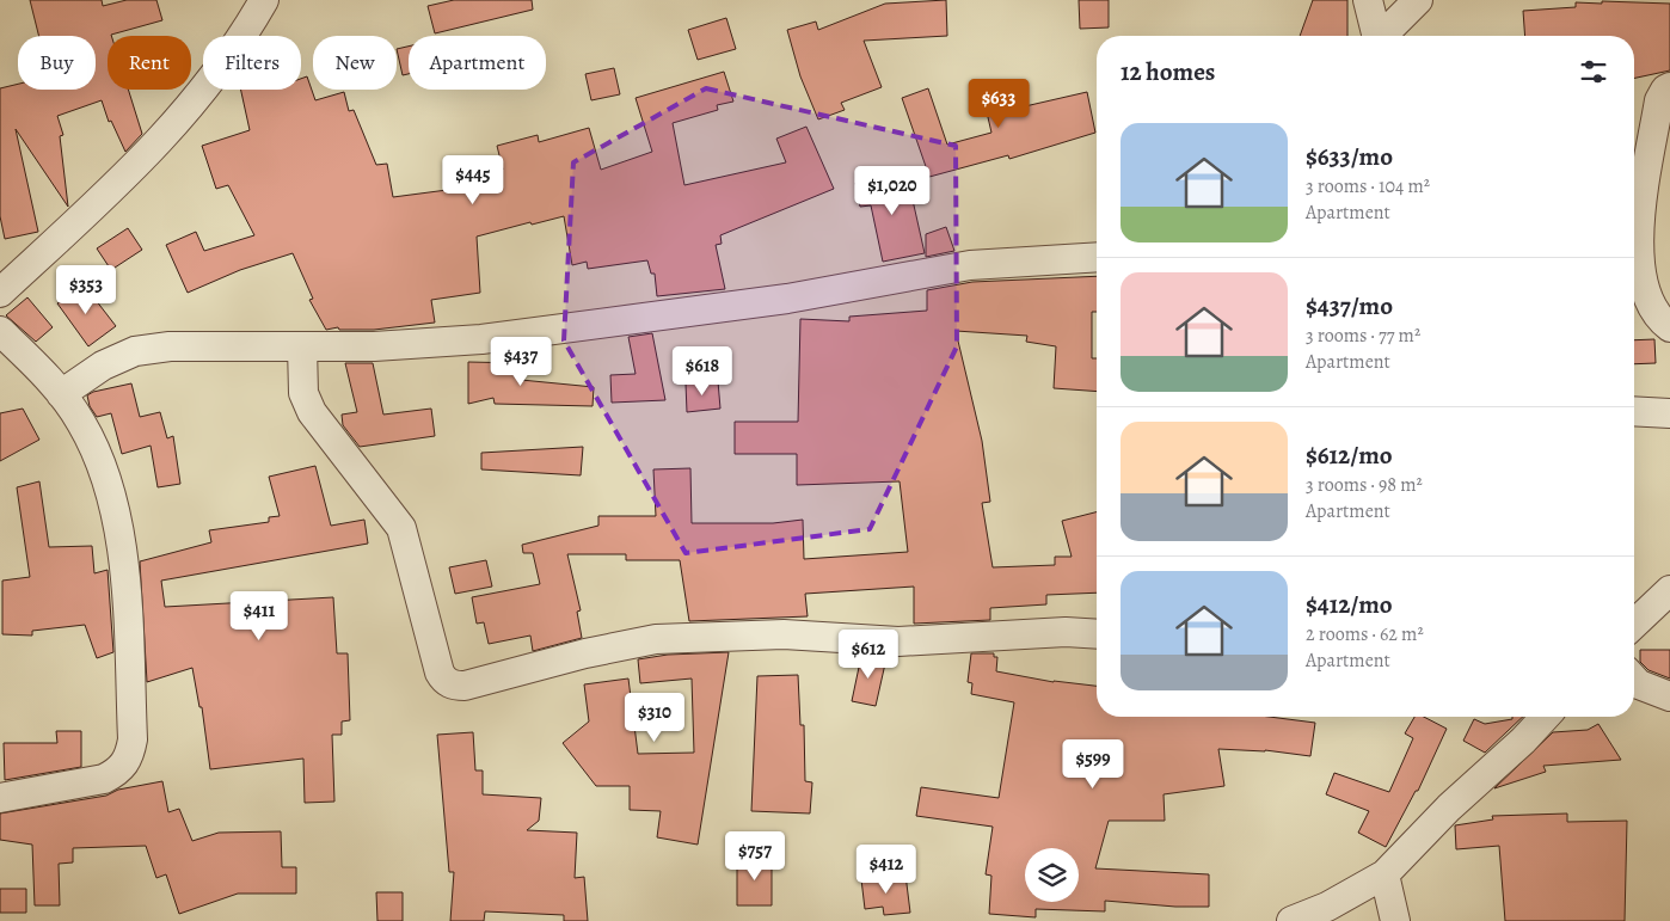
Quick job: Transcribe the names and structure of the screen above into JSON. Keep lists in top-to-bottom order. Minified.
{"page":{"chip":["Buy","Rent","Filters","New","Apartment"],"heading":"12 homes","price":["$633","$445","$1,020","$353","$437","$618","$411","$612","$310","$599","$757","$412"],"list":[{"name":"$633/mo","note":"3 rooms · 104 m² · Apartment"},{"name":"$437/mo","note":"3 rooms · 77 m² · Apartment"},{"name":"$612/mo","note":"3 rooms · 98 m² · Apartment"},{"name":"$412/mo","note":"2 rooms · 62 m² · Apartment"}]}}
